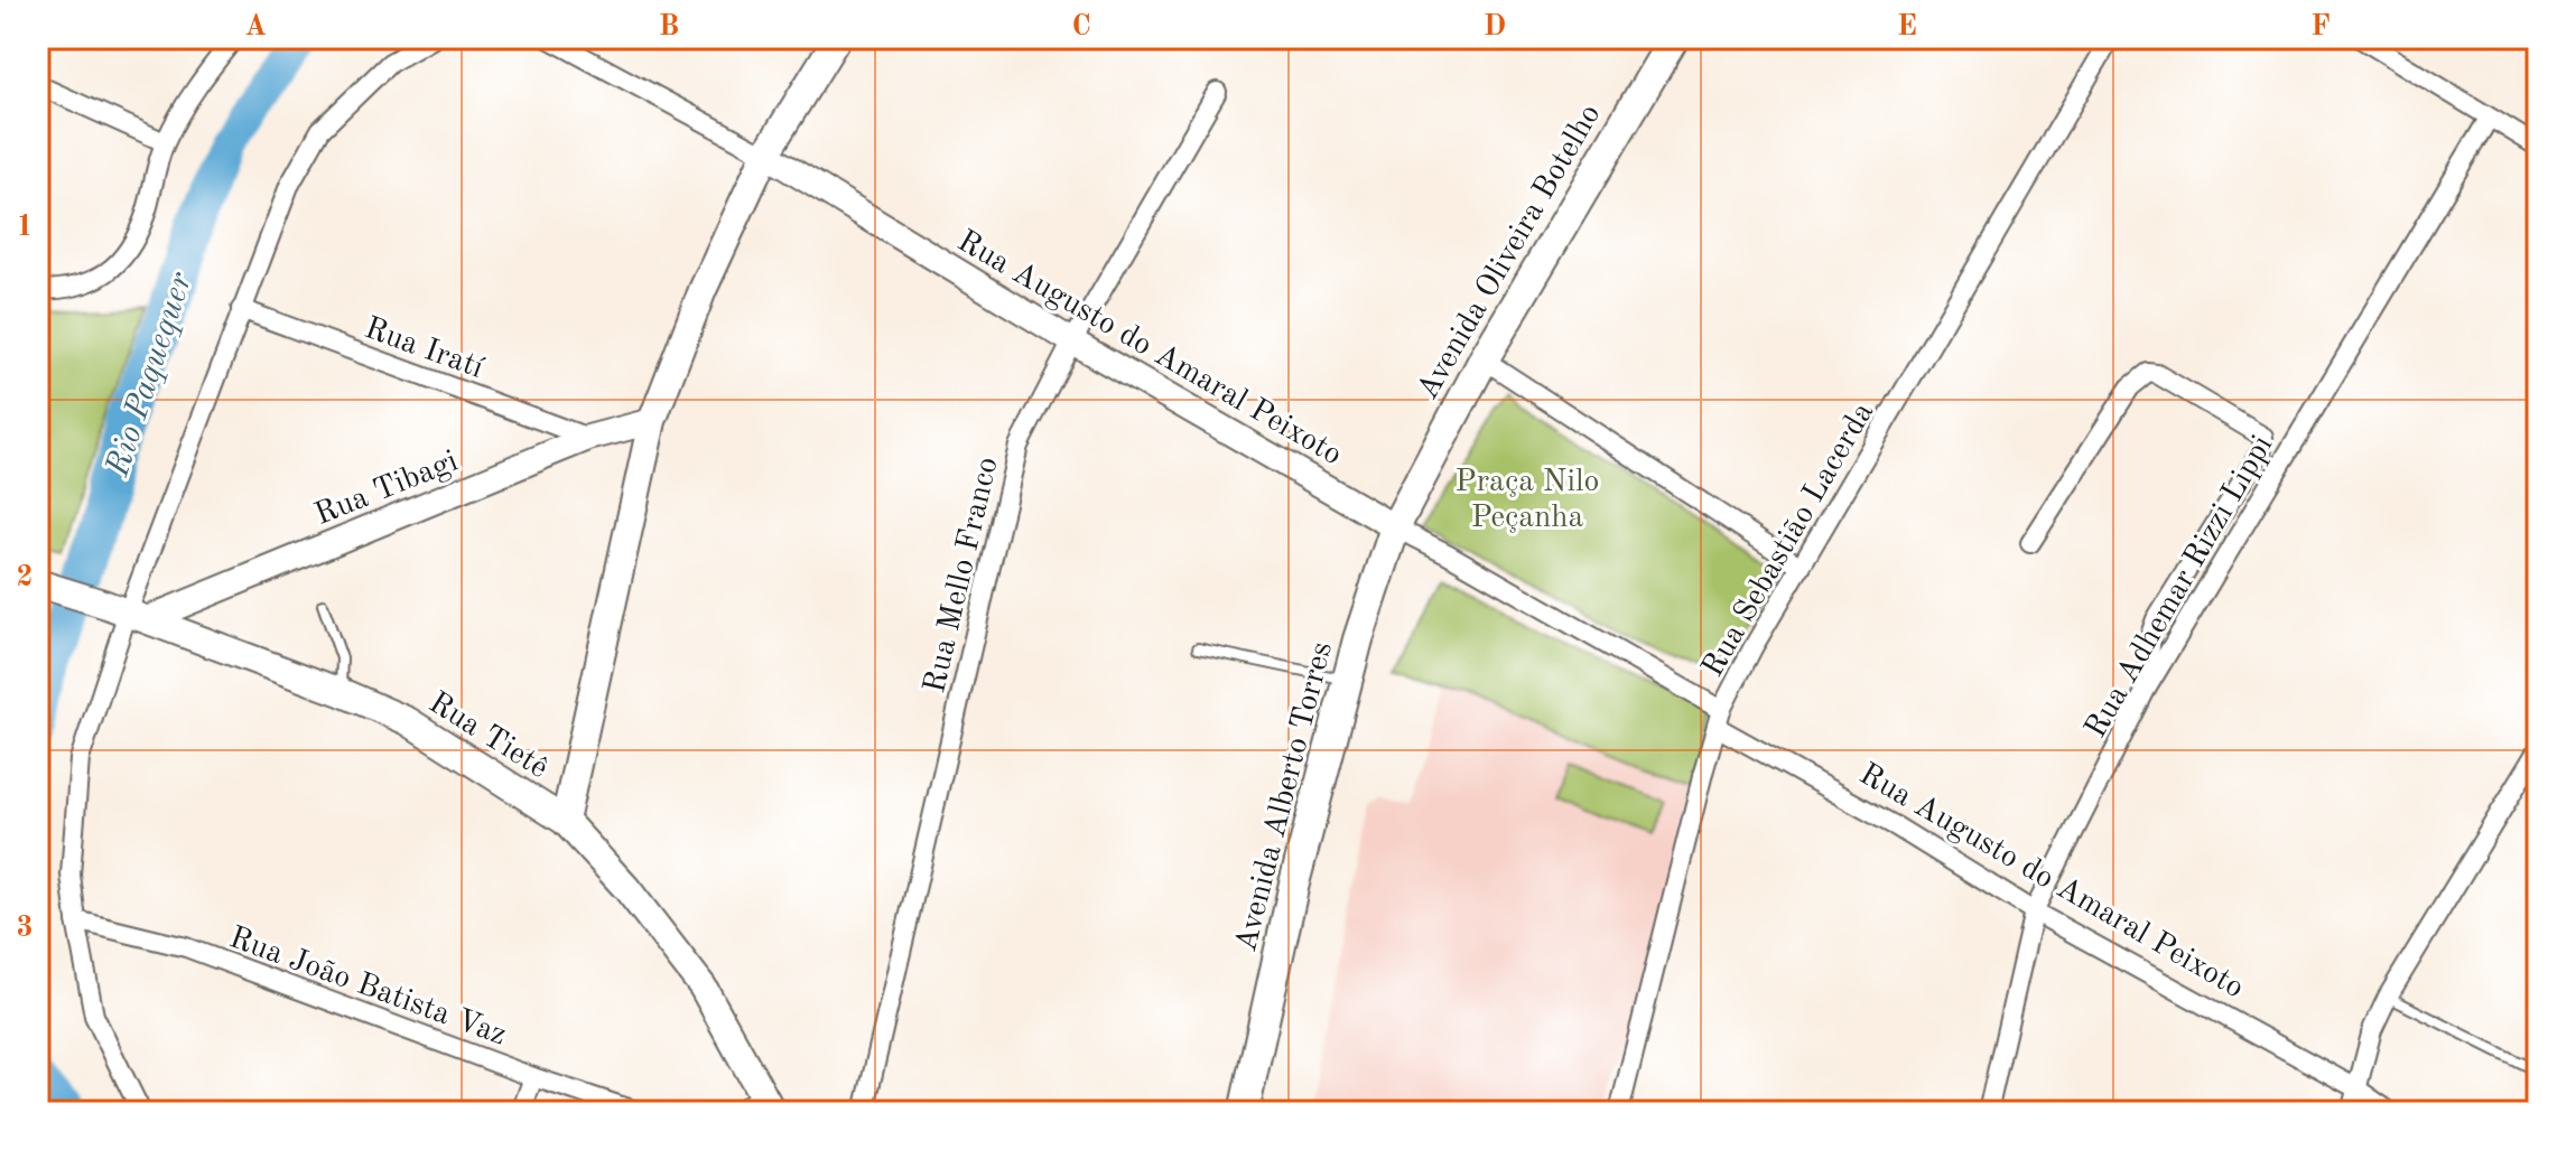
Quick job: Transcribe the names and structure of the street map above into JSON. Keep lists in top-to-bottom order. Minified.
{"streets":{"main road":["Avenida Oliveira Botelho","Rua Tietê","Avenida Alberto Torres"],"street":["Rua Iratí","Rua Augusto do Amaral Peixoto","Rua Tibagi","Rua Sebastião Lacerda","Rua Mello Franco","Rua Adhemar Rizzi Lippi","Rua João Batista Vaz"]},"crossings":[["Avenida Oliveira Botelho","Rua Augusto do Amaral Peixoto"],["Avenida Oliveira Botelho","Avenida Alberto Torres"],["Rua Iratí","Rua Tibagi"],["Rua Augusto do Amaral Peixoto","Rua Sebastião Lacerda"],["Rua Augusto do Amaral Peixoto","Rua Mello Franco"],["Rua Augusto do Amaral Peixoto","Rua Adhemar Rizzi Lippi"],["Rua Augusto do Amaral Peixoto","Avenida Alberto Torres"],["Rua Tibagi","Rua Tietê"]],"water":["Rio Paquequer"],"parks":["Praça Nilo Peçanha"],"grid":{"columns":["A","B","C","D","E","F"],"rows":["1","2","3"]}}
